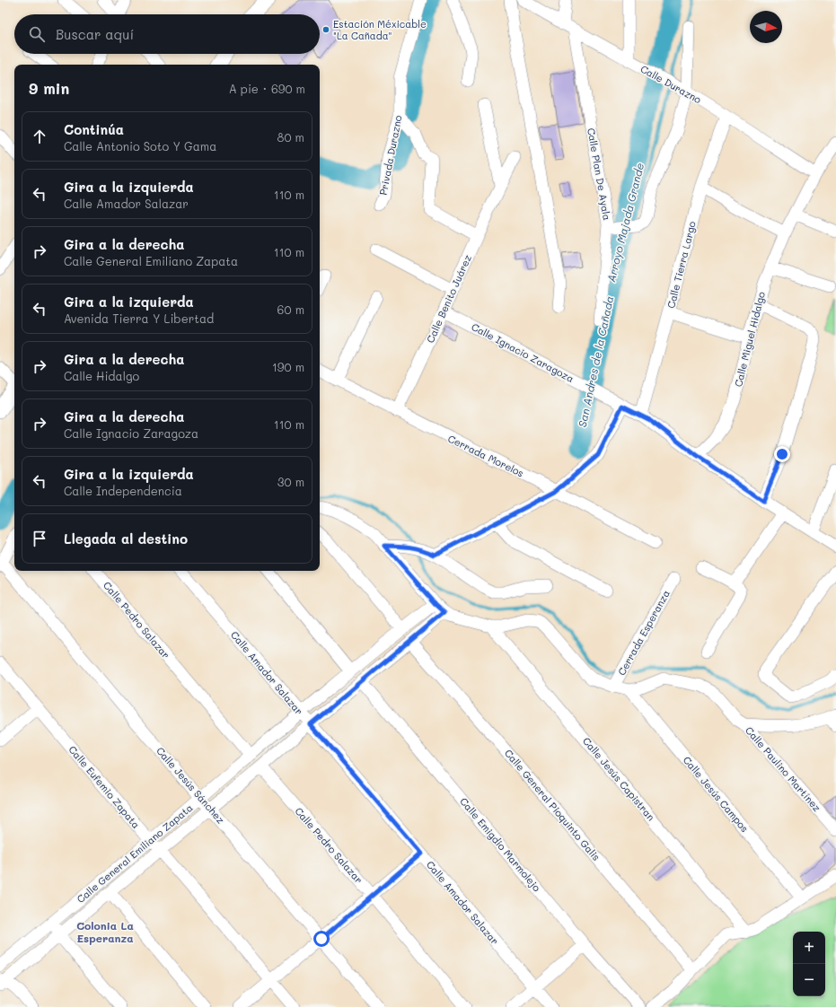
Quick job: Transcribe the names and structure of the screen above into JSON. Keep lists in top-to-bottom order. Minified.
{"streets":{"street":["Calle Durazno","Privada Durazno","Calle Plan De Ayala","Calle Tierra Largo","Calle Benito Juárez","Calle Miguel Hidalgo","Calle Ignacio Zaragoza","Cerrada Morelos","Calle Pedro Salazar","Cerrada Esperanza","Calle Amador Salazar","Calle Paulino Martínez","Calle Jesús Capistran","Calle Jesús Sánchez","Calle Eufemio Zapata","Calle Jesús Campos","Calle General Pioquinto Galis","Calle Emigdio Marmolejo","Calle General Emiliano Zapata"]},"crossings":[["Calle Durazno","Calle Plan De Ayala"],["Calle Durazno","Calle Tierra Largo"],["Calle Durazno","Calle Miguel Hidalgo"],["Calle Tierra Largo","Calle Ignacio Zaragoza"],["Calle Benito Juárez","Calle Ignacio Zaragoza"],["Calle Benito Juárez","Cerrada Morelos"],["Calle Miguel Hidalgo","Calle Ignacio Zaragoza"],["Calle Pedro Salazar","Calle General Emiliano Zapata"],["Calle Amador Salazar","Calle General Emiliano Zapata"],["Calle Paulino Martínez","Calle Jesús Campos"],["Calle Jesús Sánchez","Calle General Emiliano Zapata"],["Calle Eufemio Zapata","Calle General Emiliano Zapata"],["Calle General Pioquinto Galis","Calle General Emiliano Zapata"],["Calle Emigdio Marmolejo","Calle General Emiliano Zapata"]],"districts":["Colonia La Esperanza"],"water":["Arroyo Majada Grande","San Andres de la Cañada"],"places":["Estación Méxicable \"La Cañada\""],"north":"right","page":{"search":"Buscar aquí","heading":["9 min","A pie · 690 m"],"list":[["Continúa","Calle Antonio Soto Y Gama","80 m"],["Gira a la izquierda","Calle Amador Salazar","110 m"],["Gira a la derecha","Calle General Emiliano Zapata","110 m"],["Gira a la izquierda","Avenida Tierra Y Libertad","60 m"],["Gira a la derecha","Calle Hidalgo","190 m"],["Gira a la derecha","Calle Ignacio Zaragoza","110 m"],["Gira a la izquierda","Calle Independencia","30 m"],"Llegada al destino"],"map_buttons":["+","−"]}}
